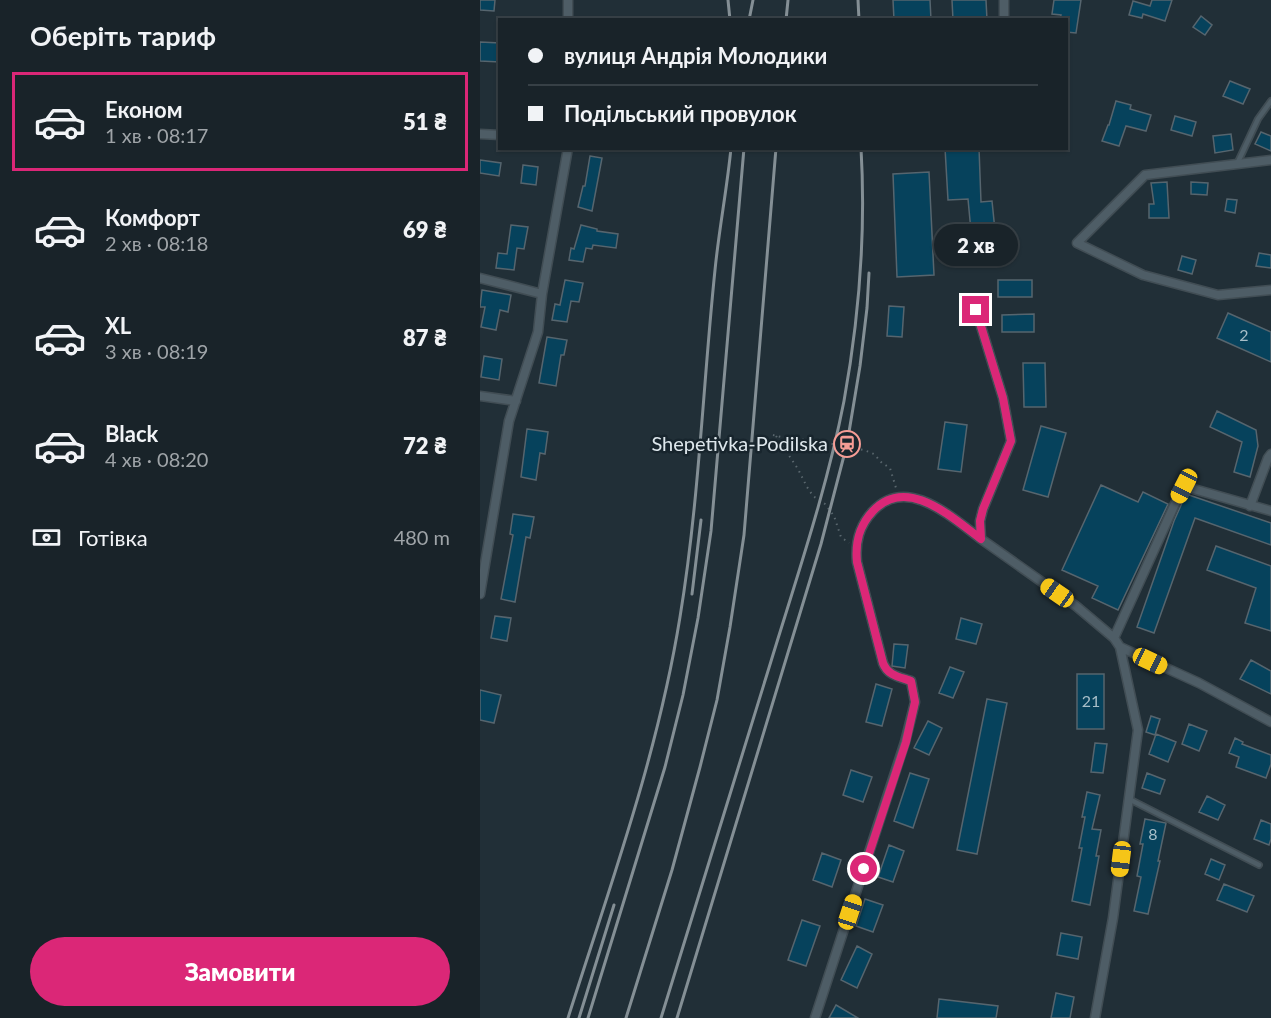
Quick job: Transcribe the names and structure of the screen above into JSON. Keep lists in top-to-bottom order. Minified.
{"places":{"station":["Shepetivka-Podilska"]},"house_numbers":["2","21","8"],"page":{"heading":"Оберіть тариф","banner":["вулиця Андрія Молодики","Подільський провулок"],"list":[{"name":"Економ","note":"1 хв · 08:17","value":"51 ₴"},{"name":"Комфорт","note":"2 хв · 08:18","value":"69 ₴"},{"name":"XL","note":"3 хв · 08:19","value":"87 ₴"},{"name":"Black","note":"4 хв · 08:20","value":"72 ₴"}],"bubble":"2 хв","pay":["Готівка","480 m"],"buttons":"Замовити"}}
